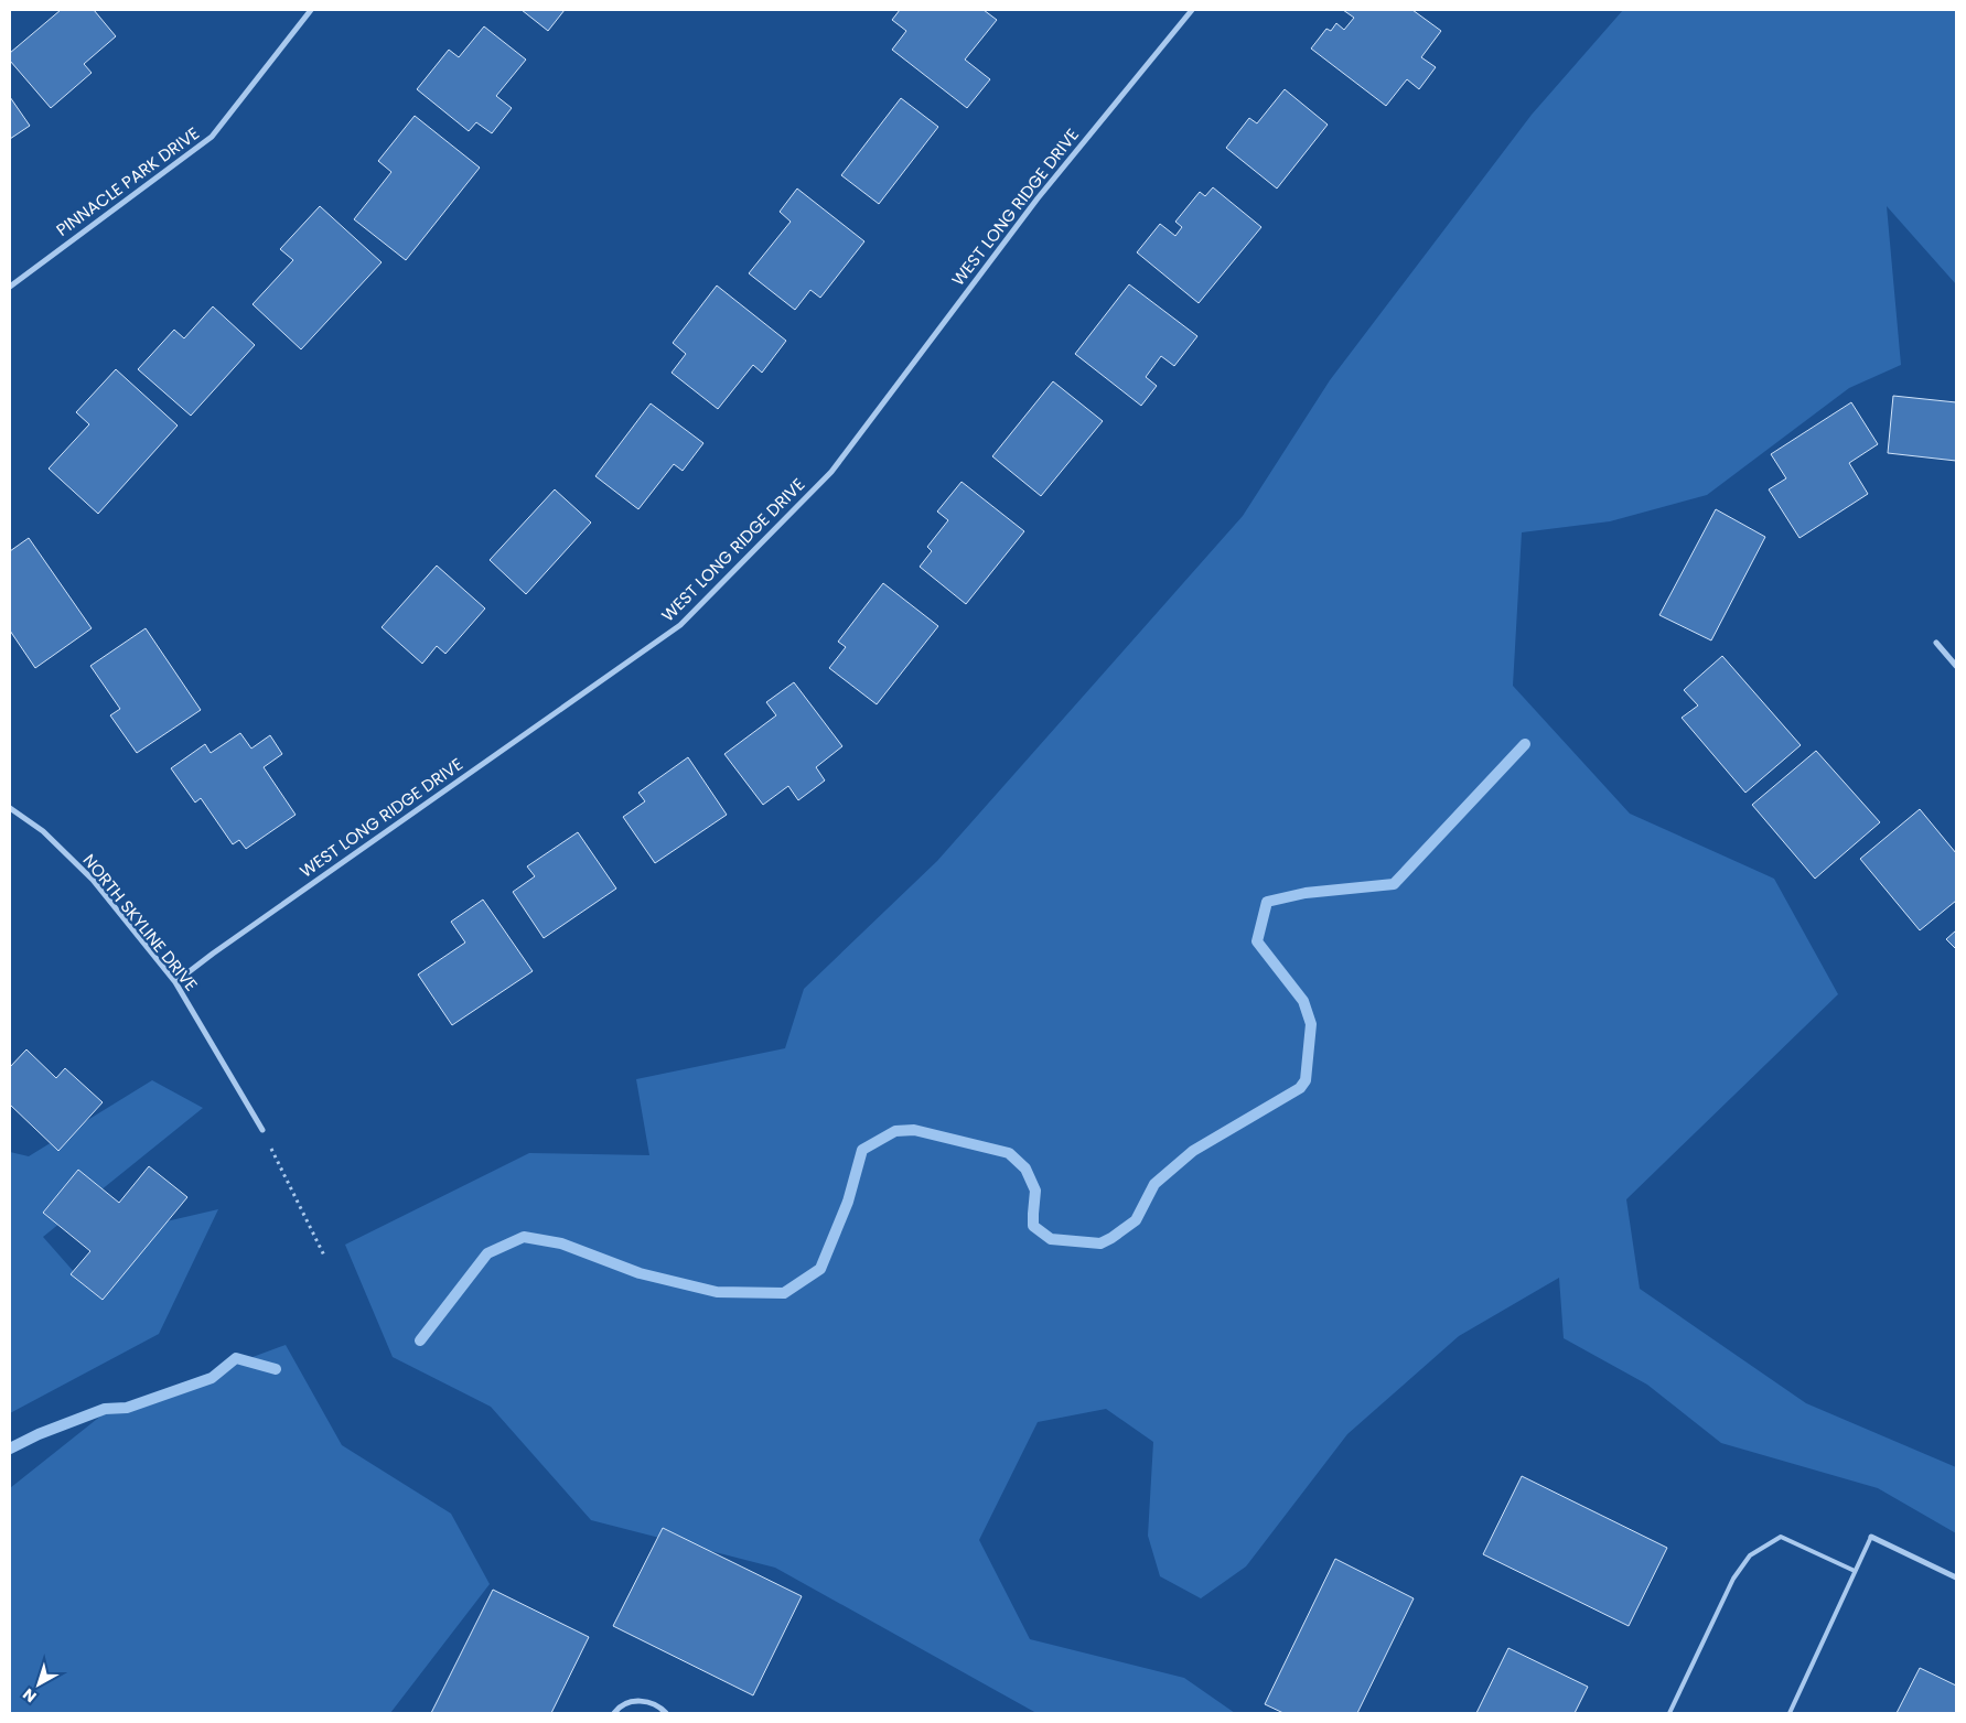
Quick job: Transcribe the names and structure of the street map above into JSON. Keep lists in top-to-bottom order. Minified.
{"streets":{"street":["PINNACLE PARK DRIVE","WEST LONG RIDGE DRIVE","NORTH SKYLINE DRIVE"]},"crossings":[["WEST LONG RIDGE DRIVE","NORTH SKYLINE DRIVE"]],"north":"bottom left"}
